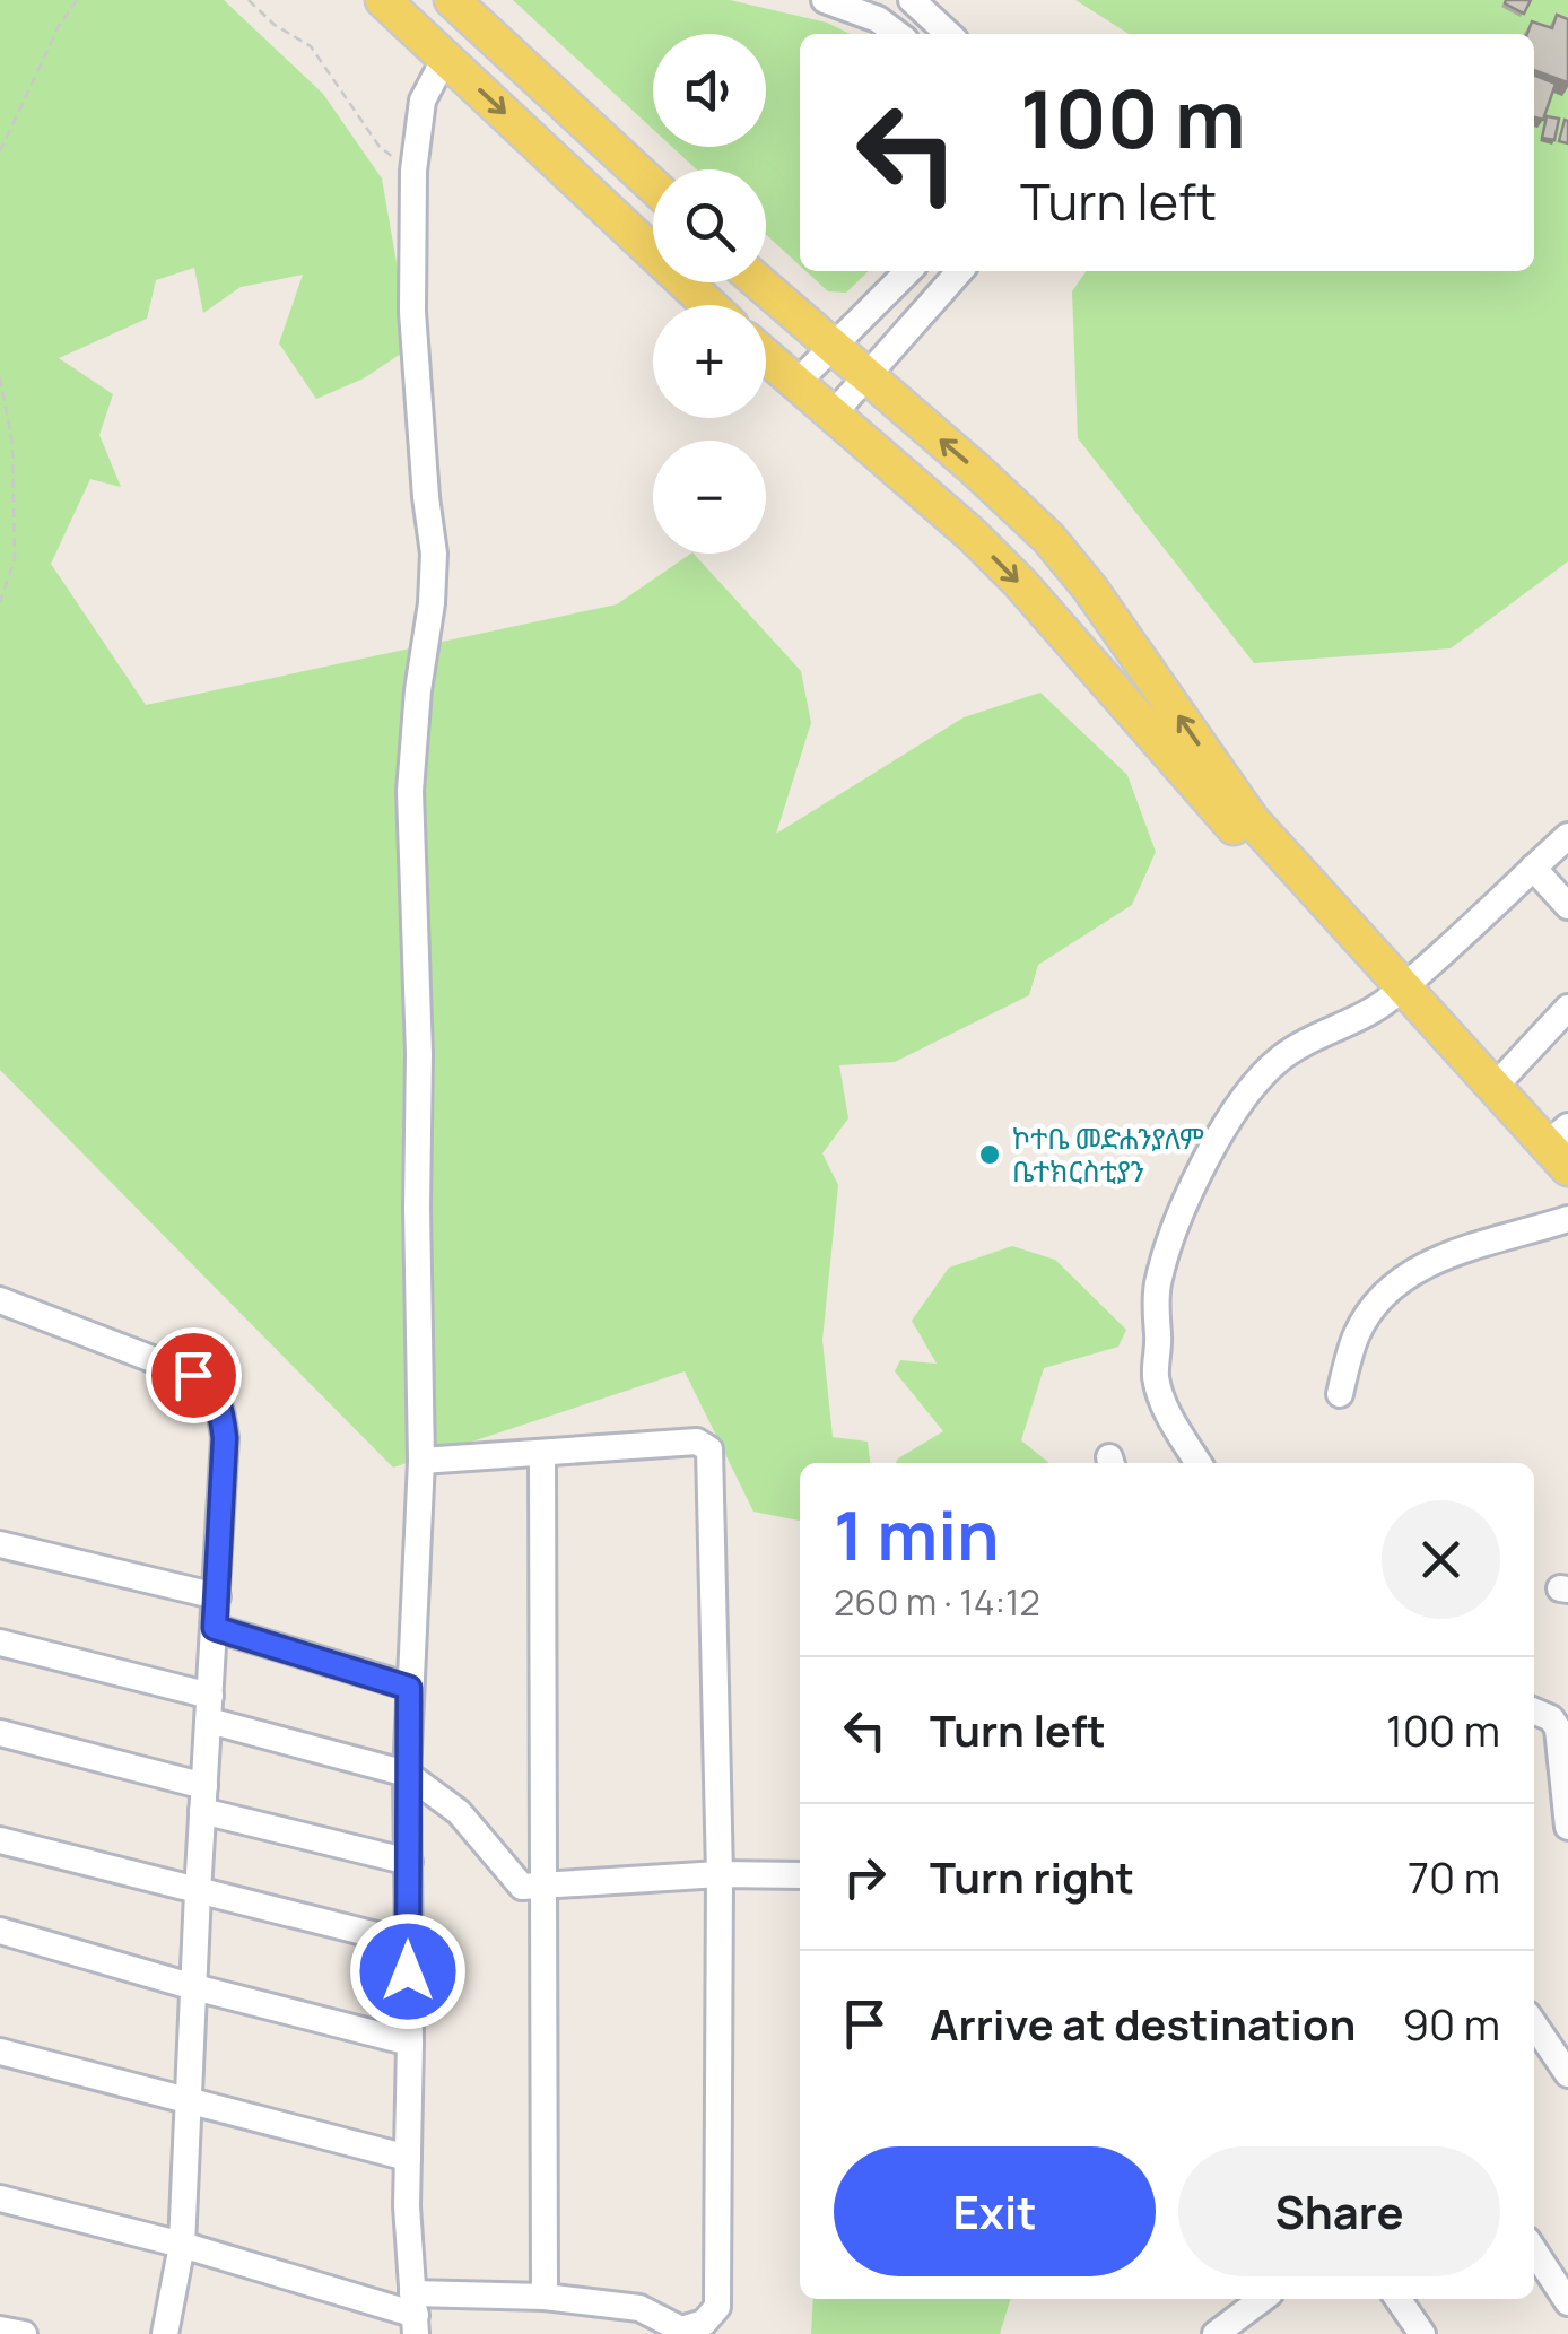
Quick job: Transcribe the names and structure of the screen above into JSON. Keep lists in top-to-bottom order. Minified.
{"places":["ኮተቤ መድሐንያለም ቤተክርስቲያን"],"page":{"map_buttons":["+","−"],"turn":["100 m","Turn left"],"heading":["1 min","260 m · 14:12"],"list":[{"name":"Turn left","value":"100 m"},{"name":"Turn right","value":"70 m"},{"name":"Arrive at destination","value":"90 m"}],"buttons":["Exit","Share"]}}
